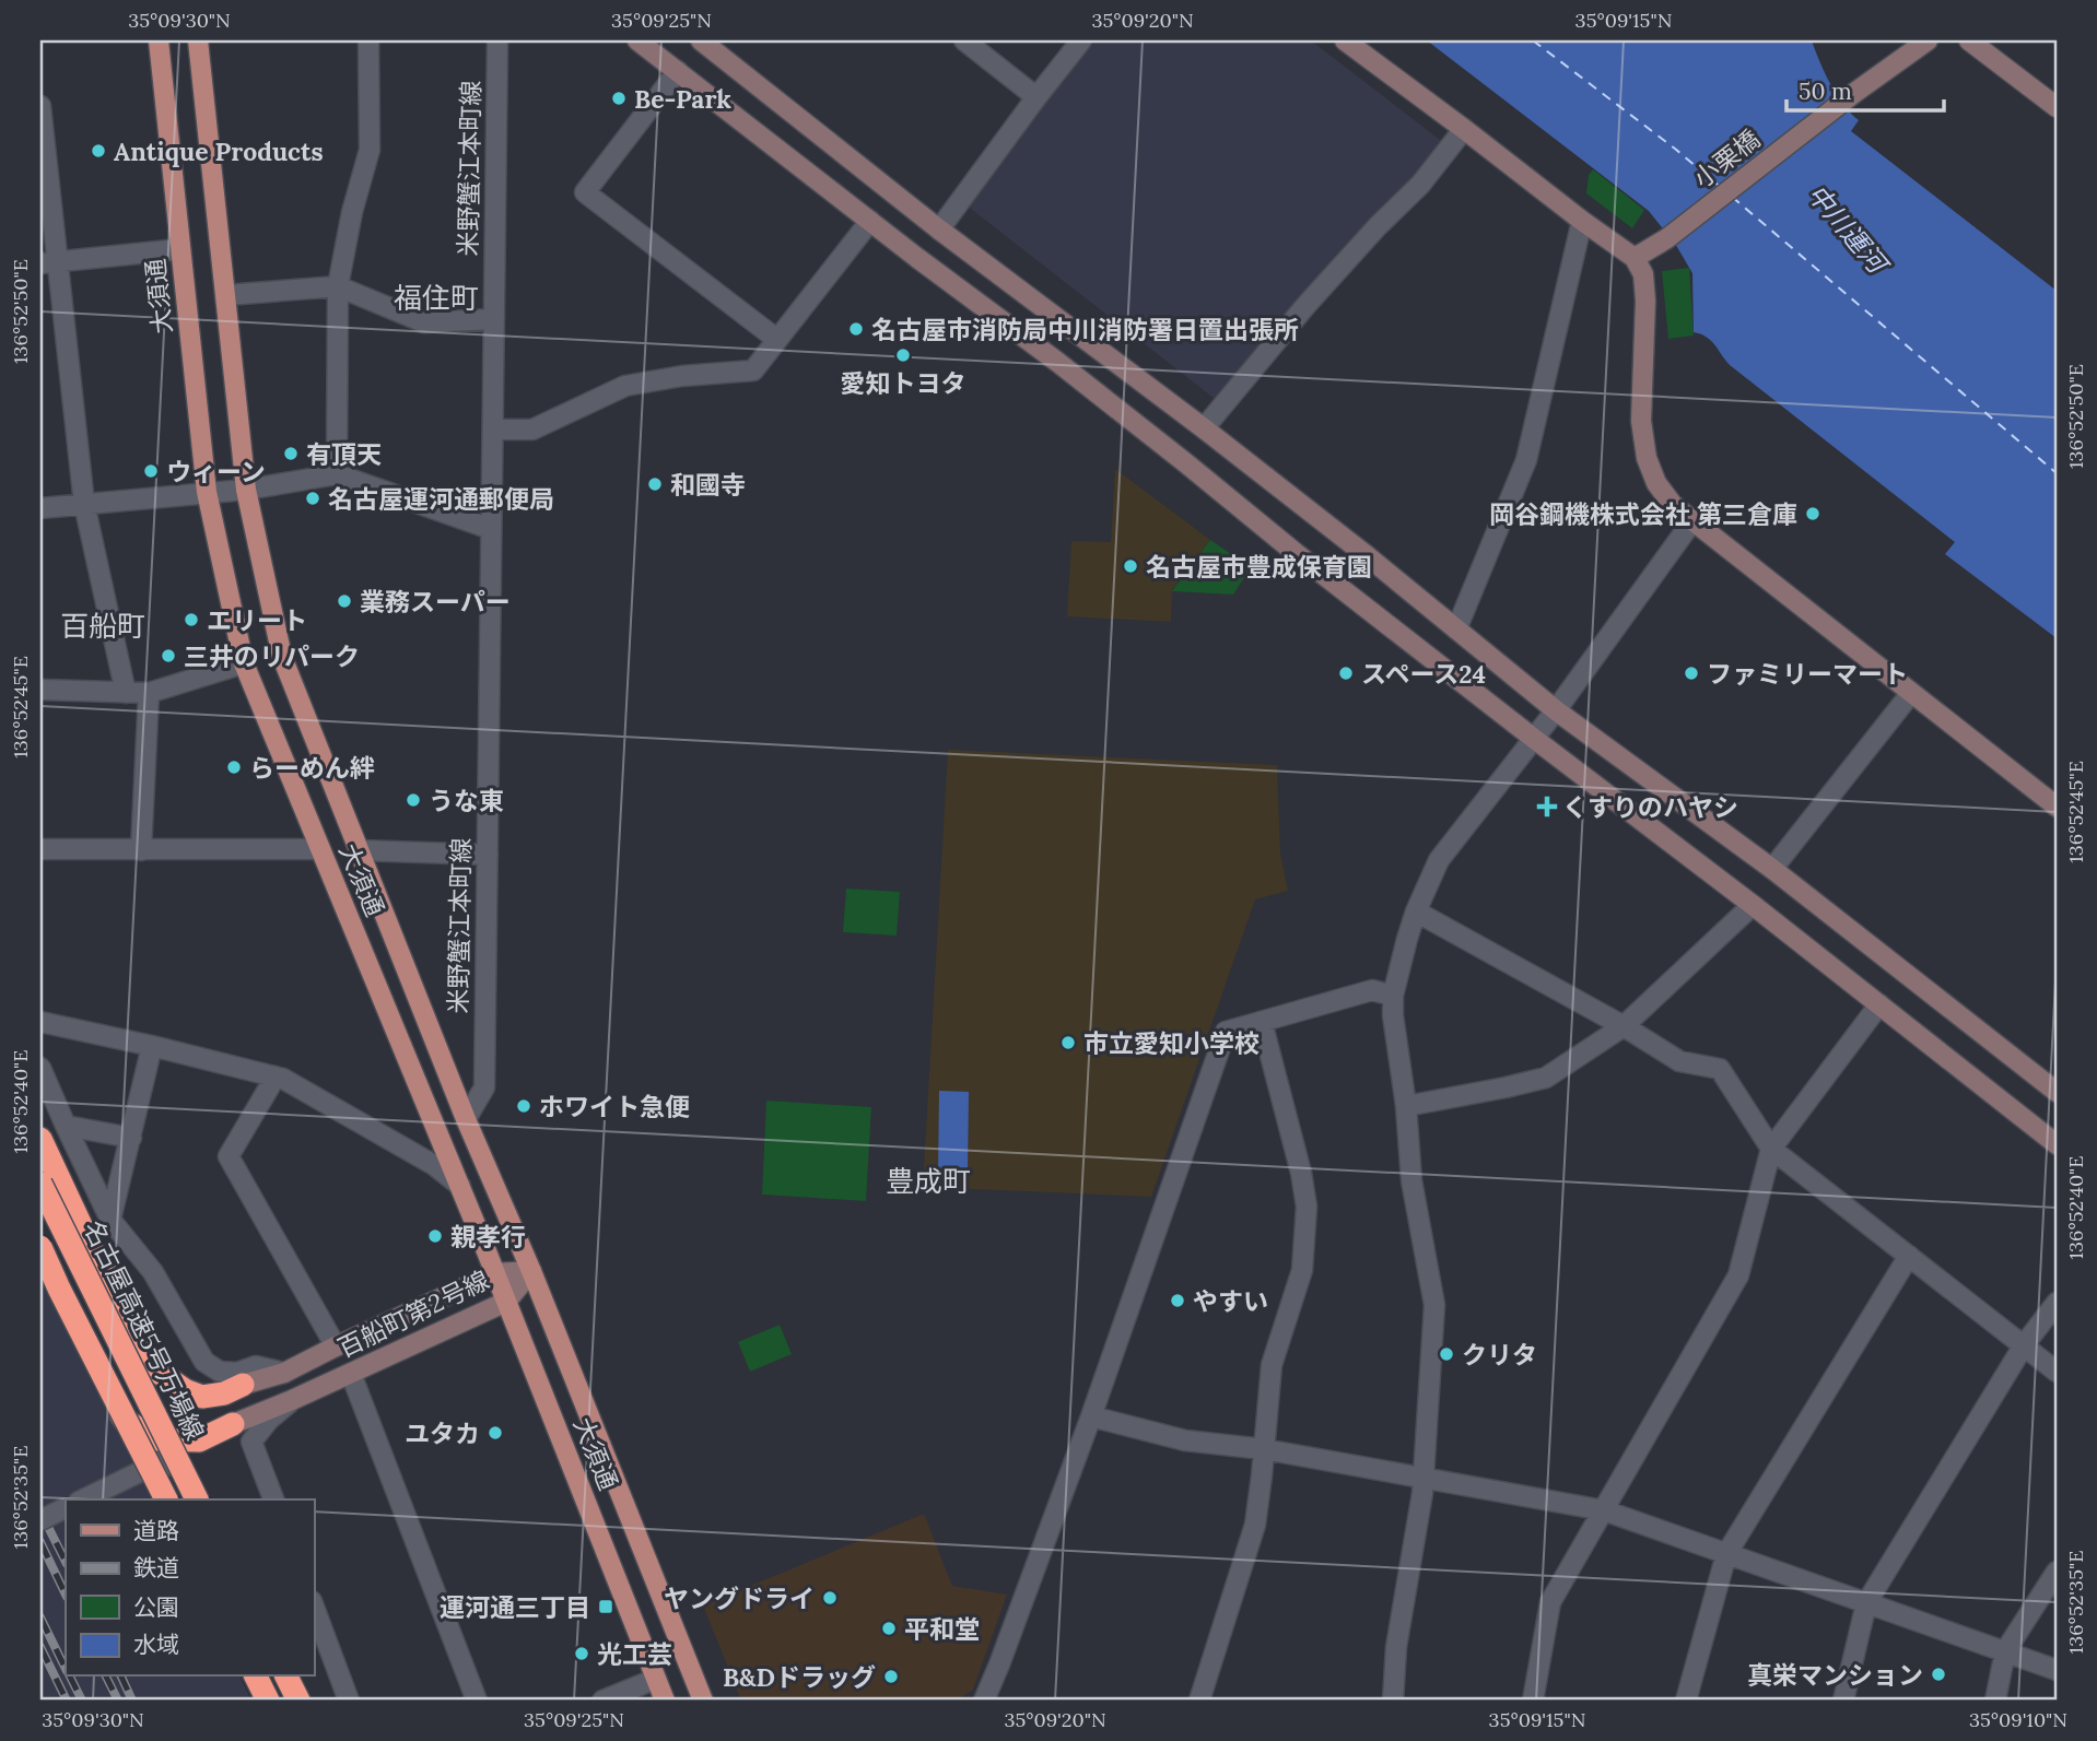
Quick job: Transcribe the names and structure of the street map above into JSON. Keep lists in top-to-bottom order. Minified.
{"streets":{"highway":["名古屋高速5号万場線"],"main road":["大須通"],"street":["小栗橋","米野蟹江本町線","百船町第2号線"]},"crossings":[["米野蟹江本町線","大須通"],["大須通","百船町第2号線"]],"districts":["福住町","百船町","豊成町"],"water":["中川運河"],"places":{"other":["Be-Park","Antique Products","名古屋市消防局中川消防署日置出張所","愛知トヨタ","有頂天","ウィーン","和國寺","名古屋運河通郵便局","岡谷鋼機株式会社 第三倉庫","名古屋市豊成保育園","業務スーパー","エリート","三井のリパーク","スペース24","ファミリーマート","らーめん絆","うな東","市立愛知小学校","ホワイト急便","親孝行","やすい","クリタ","ユタカ","ヤングドライ","平和堂","光工芸","真栄マンション","B&Dドラッグ"],"health":["くすりのハヤシ"],"transit":["運河通三丁目"]},"legend":["道路","鉄道","公園","水域"],"scale_bar":"50 m","coordinates":["35°09'30\"N","35°09'25\"N","35°09'20\"N","35°09'15\"N","136°52'50\"E","136°52'45\"E","136°52'40\"E","136°52'35\"E","35°09'10\"N"]}
